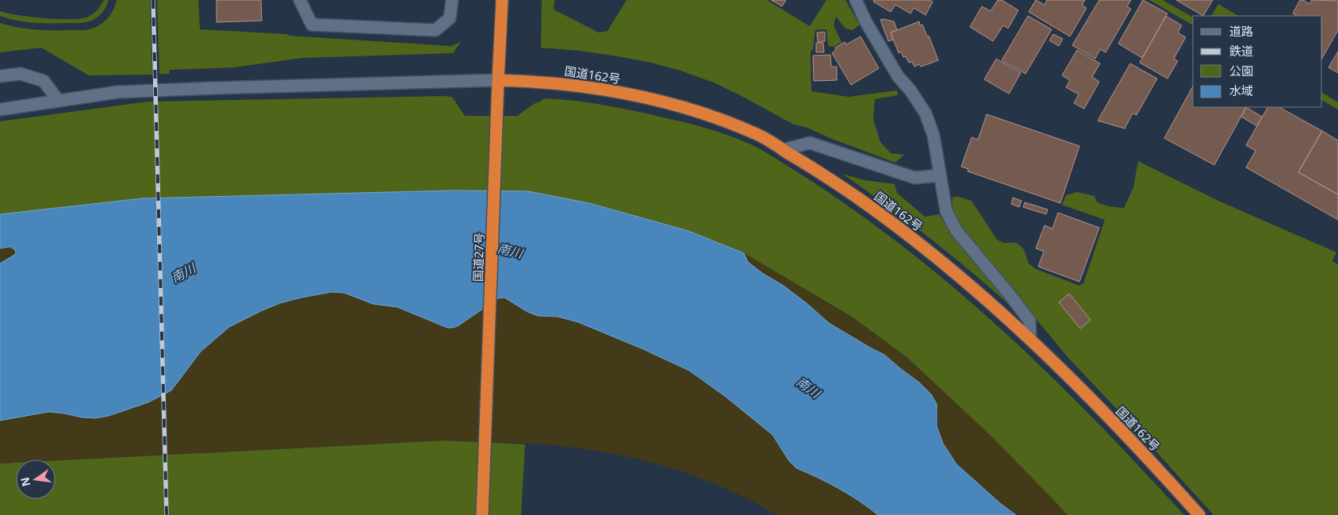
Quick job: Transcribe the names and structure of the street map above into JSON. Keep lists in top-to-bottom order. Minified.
{"streets":{"highway":["国道162号","国道27号"]},"crossings":[["国道162号","国道27号"]],"water":["南川"],"legend":["道路","鉄道","公園","水域"],"north":"left"}
